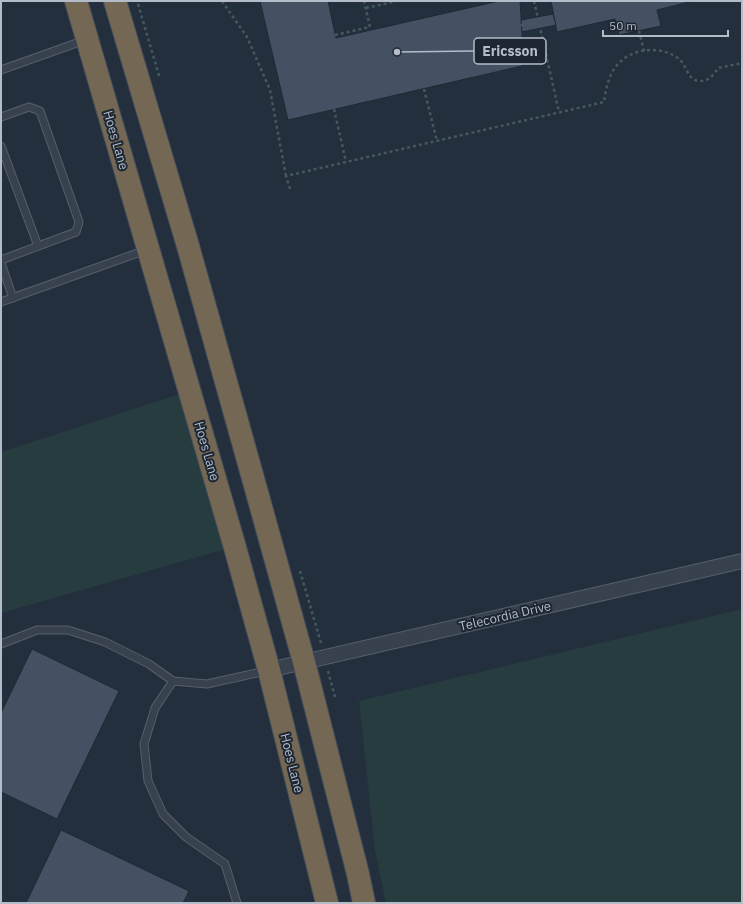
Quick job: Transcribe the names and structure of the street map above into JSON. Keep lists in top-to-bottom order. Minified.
{"streets":{"highway":["Hoes Lane"],"street":["Telecordia Drive"]},"crossings":[["Hoes Lane","Telecordia Drive"]],"places":["Ericsson"],"scale_bar":"50 m"}
